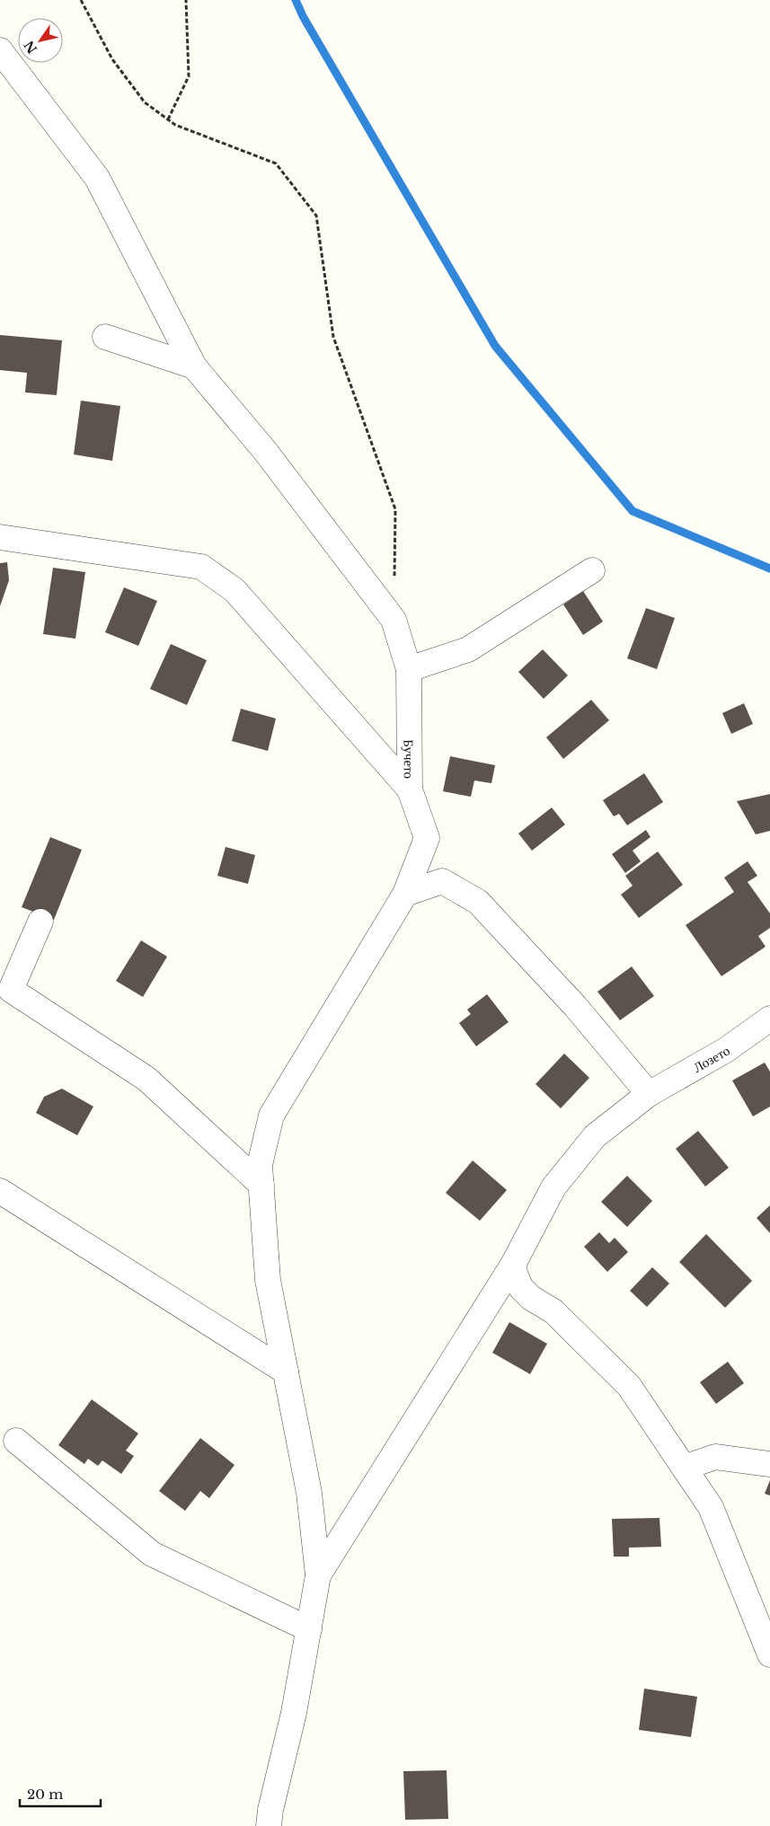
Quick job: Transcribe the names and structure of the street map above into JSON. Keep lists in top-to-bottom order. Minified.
{"streets":{"street":["Бучето","Лозето"]},"crossings":[["Бучето","Лозето"]],"scale_bar":"20 m","north":"bottom left"}
